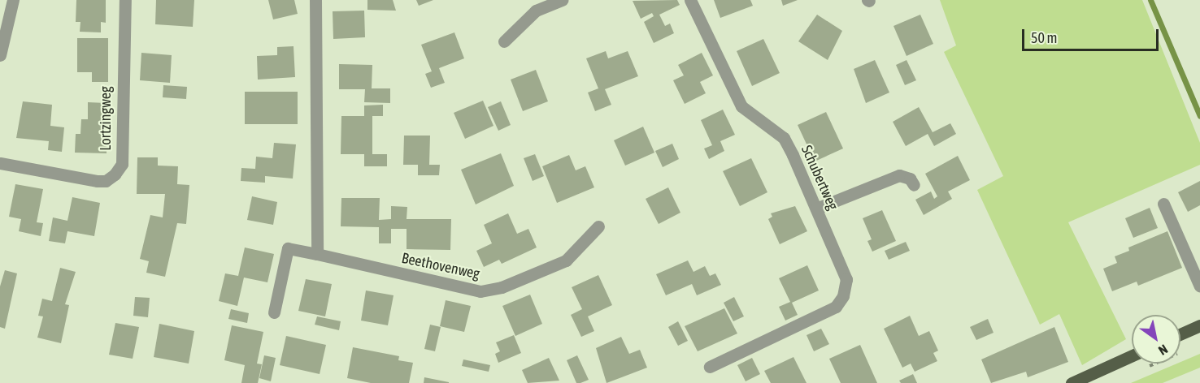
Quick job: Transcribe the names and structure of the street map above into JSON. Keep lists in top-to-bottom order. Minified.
{"streets":{"street":["Lortzingweg","Schubertweg","Beethovenweg"]},"scale_bar":"50 m","north":"bottom right"}
